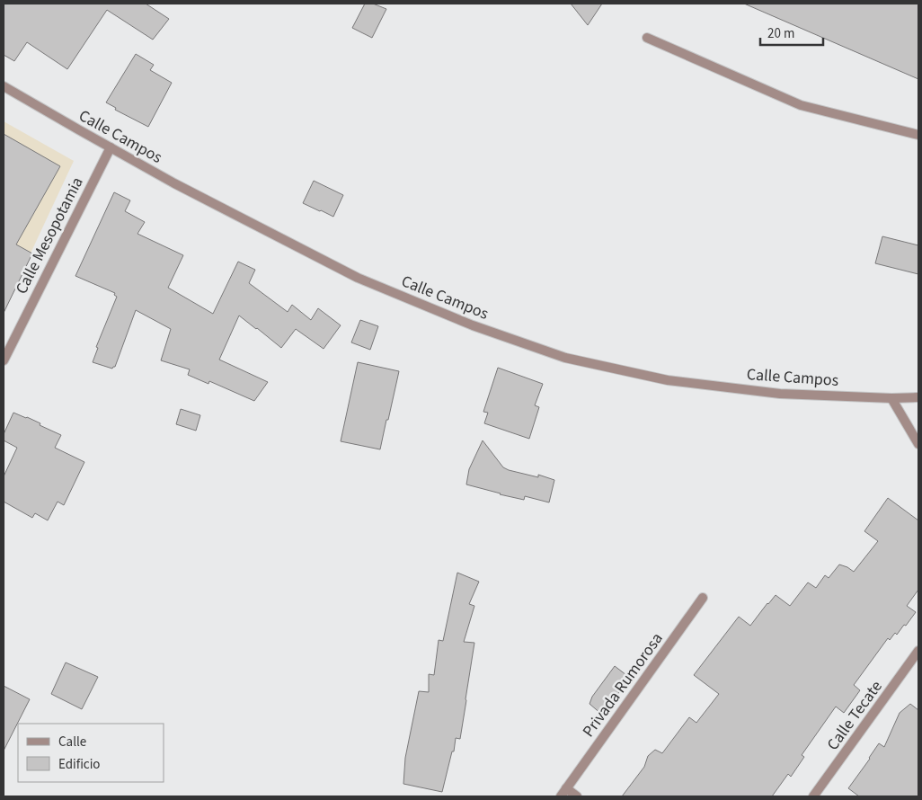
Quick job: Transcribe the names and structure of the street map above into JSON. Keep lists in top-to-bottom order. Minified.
{"streets":{"street":["Calle Campos","Calle Mesopotamia","Privada Rumorosa","Calle Tecate"]},"crossings":[["Calle Campos","Calle Mesopotamia"]],"legend":["Calle","Edificio"],"scale_bar":"20 m"}
